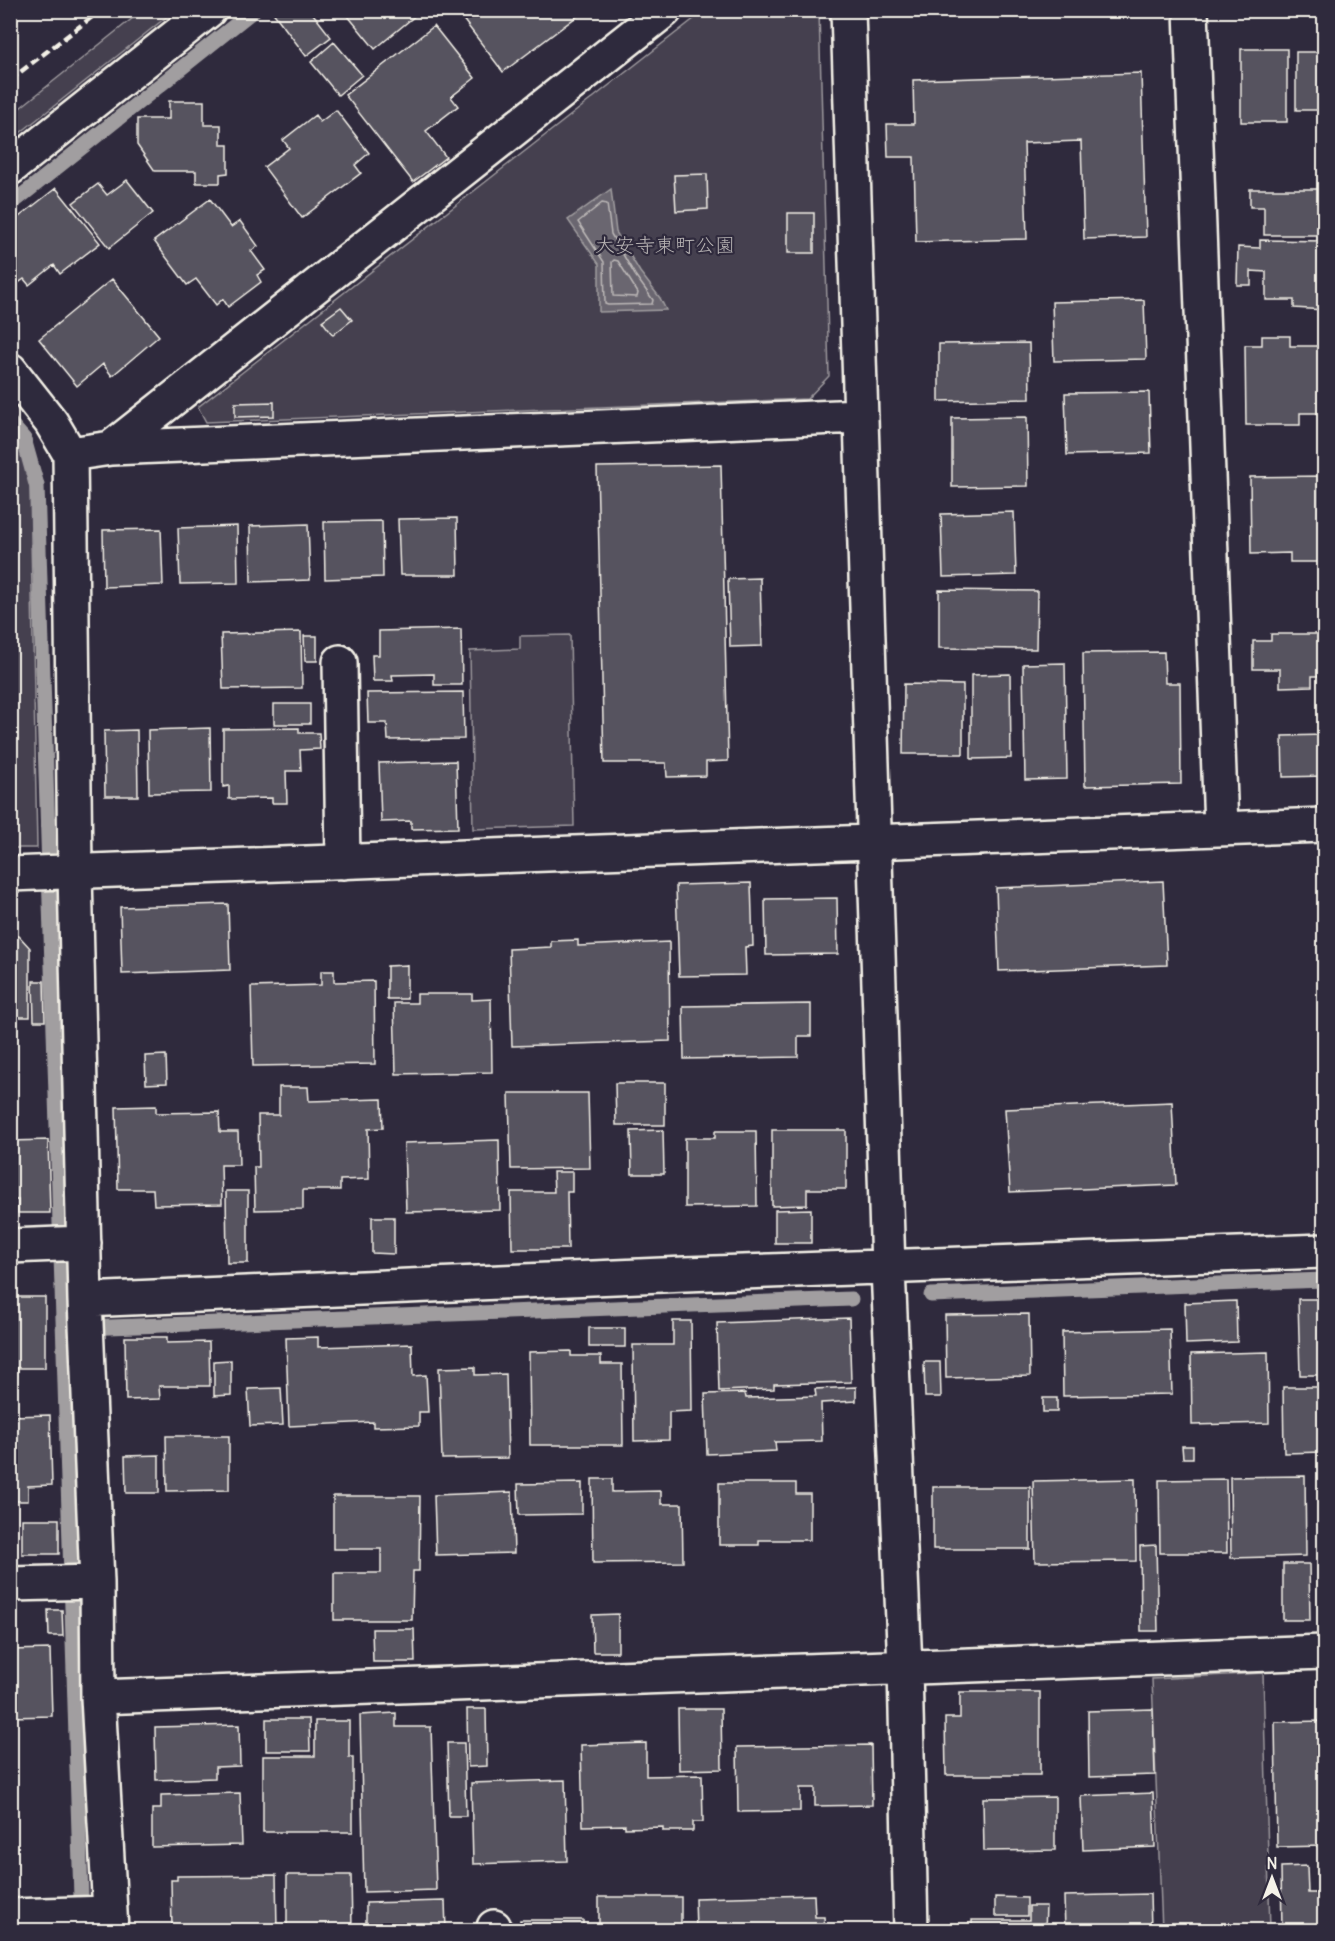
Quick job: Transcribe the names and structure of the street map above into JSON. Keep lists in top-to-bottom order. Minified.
{"parks":["大安寺東町公園"],"north":"top"}
